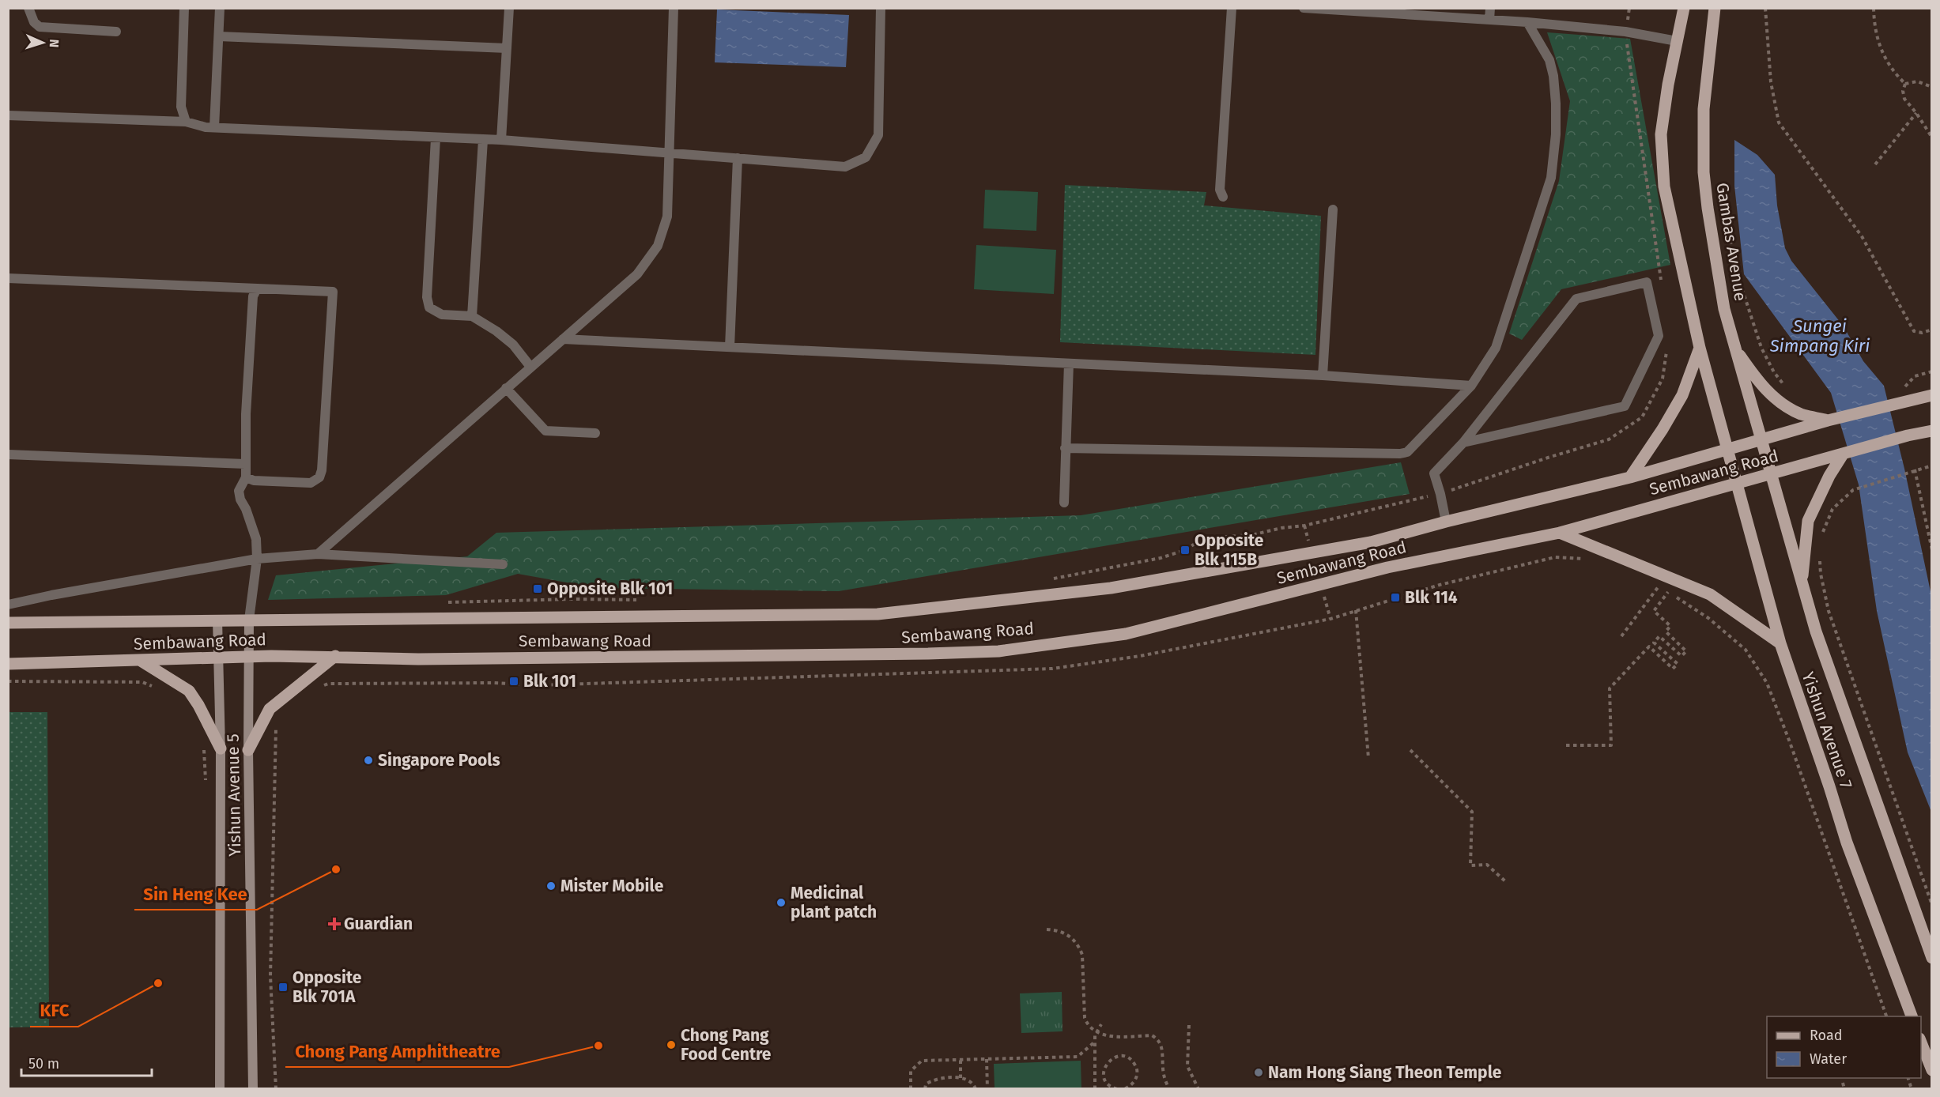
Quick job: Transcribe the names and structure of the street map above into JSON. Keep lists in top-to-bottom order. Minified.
{"streets":{"main road":["Gambas Avenue","Sembawang Road","Yishun Avenue 7","Yishun Avenue 5"]},"crossings":[["Gambas Avenue","Sembawang Road"],["Gambas Avenue","Yishun Avenue 7"],["Sembawang Road","Yishun Avenue 7"],["Sembawang Road","Yishun Avenue 5"]],"water":["Sungei Simpang Kiri"],"places":{"transit":["Opposite Blk 115B","Opposite Blk 101","Blk 114","Blk 101","Opposite Blk 701A"],"other":["Singapore Pools","Sin Heng Kee","Mister Mobile","Medicinal plant patch","KFC","Chong Pang Food Centre","Chong Pang Amphitheatre","Nam Hong Siang Theon Temple"],"health":["Guardian"]},"legend":["Road","Water"],"scale_bar":"50 m","north":"right"}
